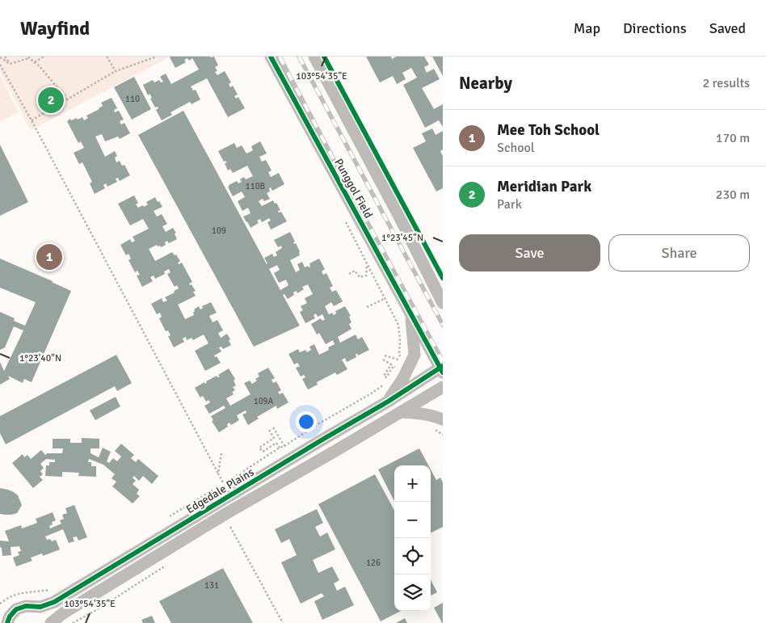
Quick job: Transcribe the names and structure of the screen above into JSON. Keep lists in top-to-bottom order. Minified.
{"streets":{"street":["Punggol Field","Edgedale Plains"]},"crossings":[["Punggol Field","Edgedale Plains"]],"house_numbers":["110","110B","109","109A","126","131"],"page":{"header":"Wayfind","nav":["Map","Directions","Saved"],"heading":["Nearby","2 results"],"pins":["2","1"],"list":[{"mark":"1","name":"Mee Toh School","note":"School","value":"170 m"},{"mark":"2","name":"Meridian Park","note":"Park","value":"230 m"}],"buttons":["Save","Share"],"map_buttons":["+","−"]},"coordinates":["103°54'35\"E","1°23'45\"N","1°23'40\"N"]}
